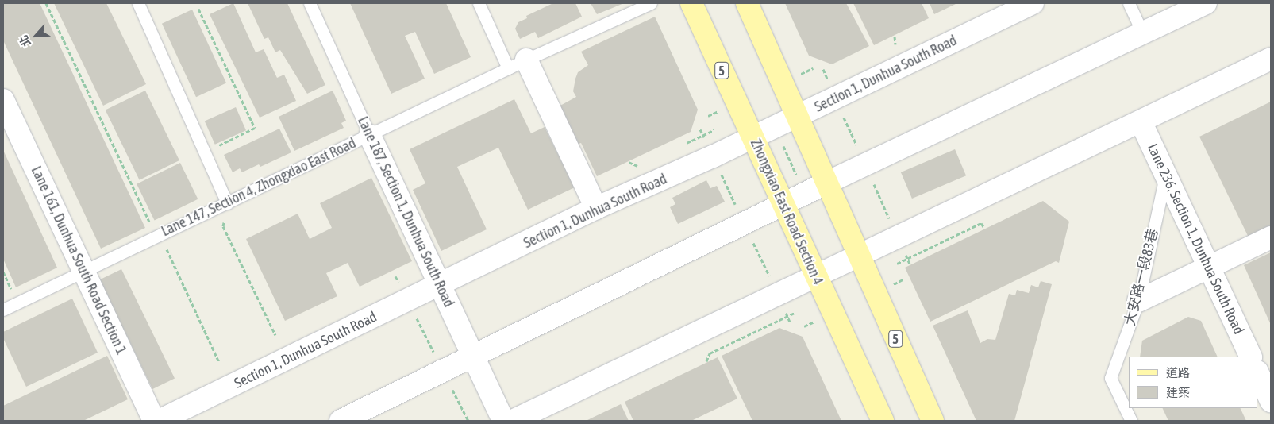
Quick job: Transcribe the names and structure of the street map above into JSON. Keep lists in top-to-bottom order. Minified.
{"streets":{"main road":["5","Section 1, Dunhua South Road","Lane 187, Section 1, Dunhua South Road","Zhongxiao East Road Section 4","Lane 236, Section 1, Dunhua South Road","Lane 161, Dunhua South Road Section 1"],"lane":["Lane 147, Section 4, Zhongxiao East Road","大安路一段83巷"]},"crossings":[["5","Section 1, Dunhua South Road"],["Section 1, Dunhua South Road","Lane 187, Section 1, Dunhua South Road"],["Section 1, Dunhua South Road","Zhongxiao East Road Section 4"],["Lane 147, Section 4, Zhongxiao East Road","Lane 187, Section 1, Dunhua South Road"],["Lane 147, Section 4, Zhongxiao East Road","Lane 161, Dunhua South Road Section 1"],["Lane 236, Section 1, Dunhua South Road","大安路一段83巷"]],"legend":["道路","建築"],"north":"bottom left"}
